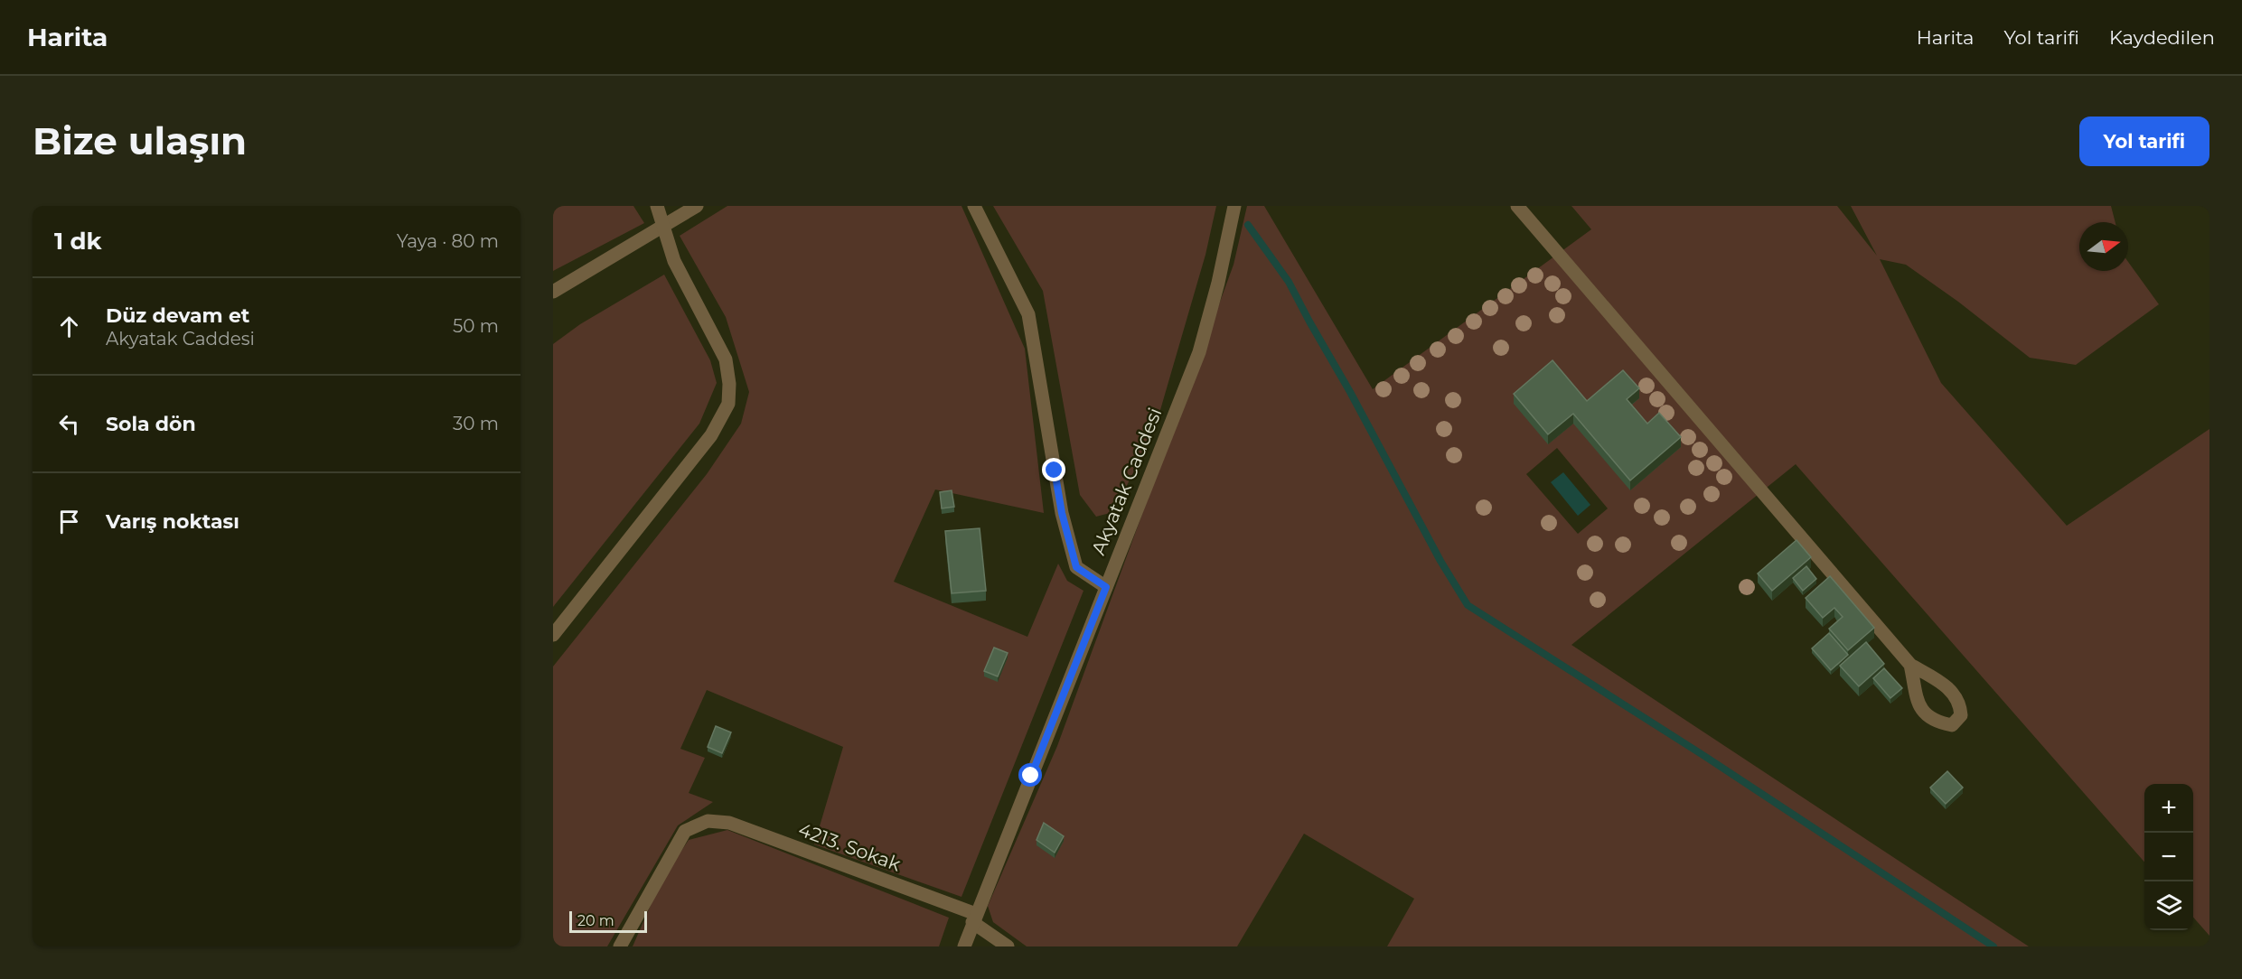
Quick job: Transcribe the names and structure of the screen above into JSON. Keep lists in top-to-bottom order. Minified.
{"streets":{"street":["Akyatak Caddesi","4213. Sokak"]},"crossings":[["Akyatak Caddesi","4213. Sokak"]],"scale_bar":"20 m","north":"right","page":{"header":"Harita","nav":["Harita","Yol tarifi","Kaydedilen"],"buttons":"Yol tarifi","title":"Bize ulaşın","heading":["1 dk","Yaya · 80 m"],"list":[["Düz devam et","Akyatak Caddesi","50 m"],["Sola dön","30 m"],"Varış noktası"],"map_buttons":["+","−"],"scale":"20 m"}}
